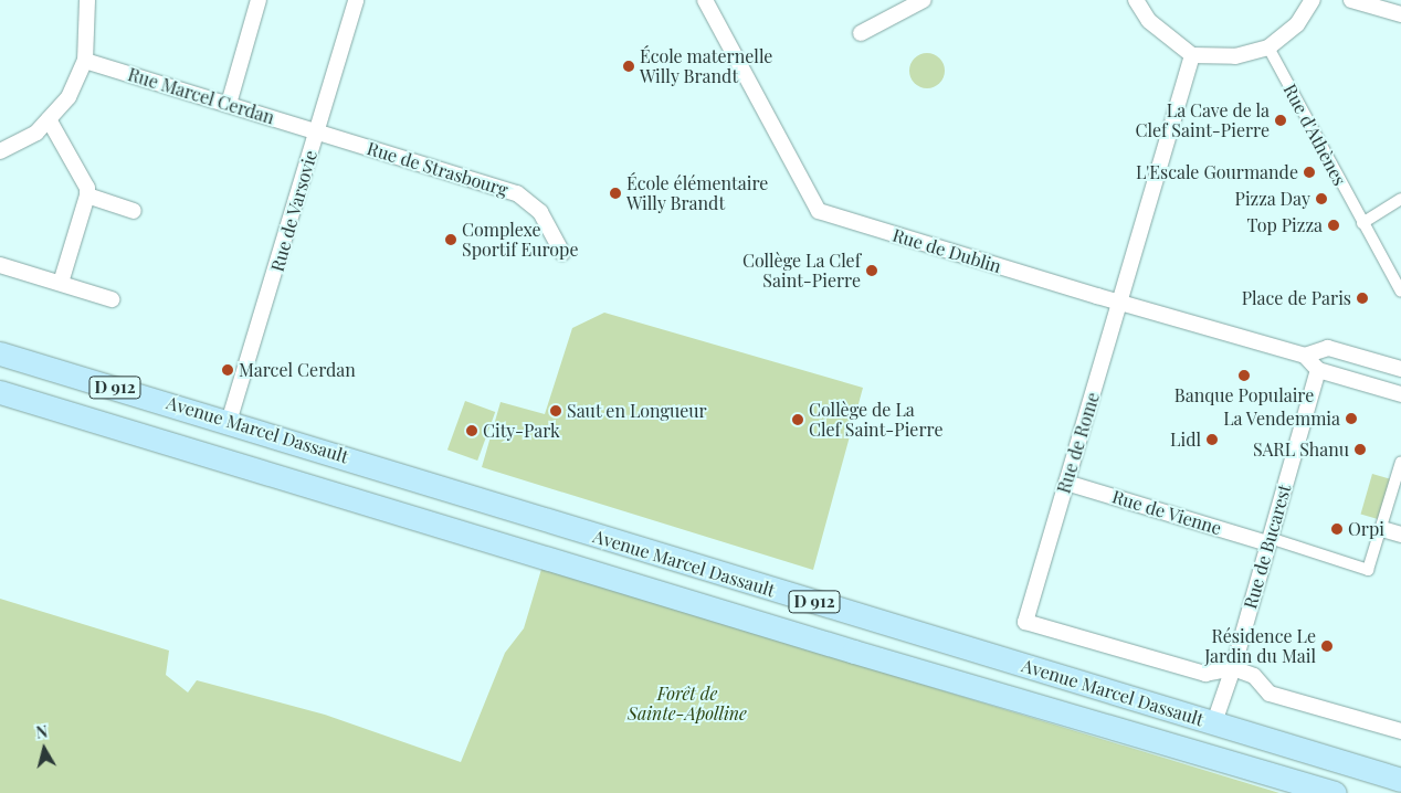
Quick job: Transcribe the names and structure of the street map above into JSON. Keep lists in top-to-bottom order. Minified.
{"streets":{"main road":["D 912","Avenue Marcel Dassault"],"street":["Rue Marcel Cerdan","Rue d'Athènes","Rue de Strasbourg","Rue de Varsovie","Rue de Dublin","Rue de Rome","Rue de Vienne","Rue de Bucarest"]},"crossings":[["Rue Marcel Cerdan","Rue de Strasbourg"],["Rue Marcel Cerdan","Rue de Varsovie"],["Rue de Strasbourg","Rue de Varsovie"],["Rue de Varsovie","Avenue Marcel Dassault"],["Rue de Dublin","Rue de Rome"],["Avenue Marcel Dassault","Rue de Bucarest"],["Rue de Rome","Rue de Vienne"],["Rue de Rome","Rue de Bucarest"],["Rue de Vienne","Rue de Bucarest"]],"parks":["Forêt de Sainte-Apolline"],"places":["École maternelle Willy Brandt","La Cave de la Clef Saint-Pierre","L'Escale Gourmande","École élémentaire Willy Brandt","Pizza Day","Top Pizza","Complexe Sportif Europe","Collège La Clef Saint-Pierre","Place de Paris","Marcel Cerdan","Banque Populaire","Saut en Longueur","La Vendemmia","Collège de La Clef Saint-Pierre","City-Park","Lidl","SARL Shanu","Orpi","Résidence Le Jardin du Mail"],"north":"top"}
